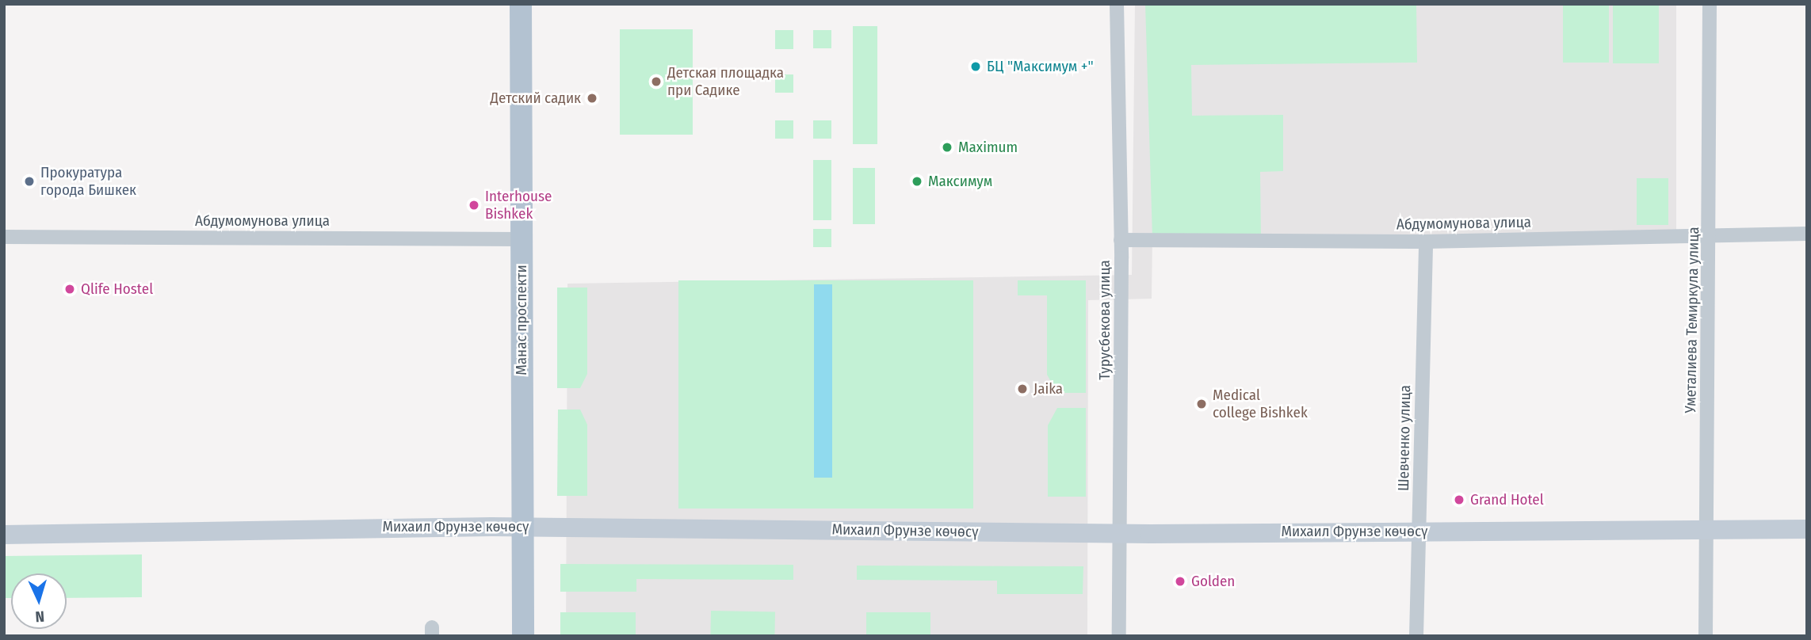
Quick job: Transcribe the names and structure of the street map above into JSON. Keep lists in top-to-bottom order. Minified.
{"streets":{"main road":["Манас проспекти","Михаил Фрунзе көчөсү"],"street":["Абдумомунова улица","Турусбекова улица","Уметалиева Темиркула улица","Шевченко улица"]},"crossings":[["Абдумомунова улица","Манас проспекти"],["Абдумомунова улица","Турусбекова улица"],["Абдумомунова улица","Уметалиева Темиркула улица"],["Абдумомунова улица","Шевченко улица"],["Манас проспекти","Михаил Фрунзе көчөсү"],["Турусбекова улица","Михаил Фрунзе көчөсү"],["Уметалиева Темиркула улица","Михаил Фрунзе көчөсү"],["Шевченко улица","Михаил Фрунзе көчөсү"]],"places":["БЦ \"Максимум +\"","Детская площадка при Садике","Детский садик","Maximum","Прокуратура города Бишкек","Максимум","Interhouse Bishkek","Qlife Hostel","Jaika","Medical college Bishkek","Grand Hotel","Golden"],"north":"bottom"}
